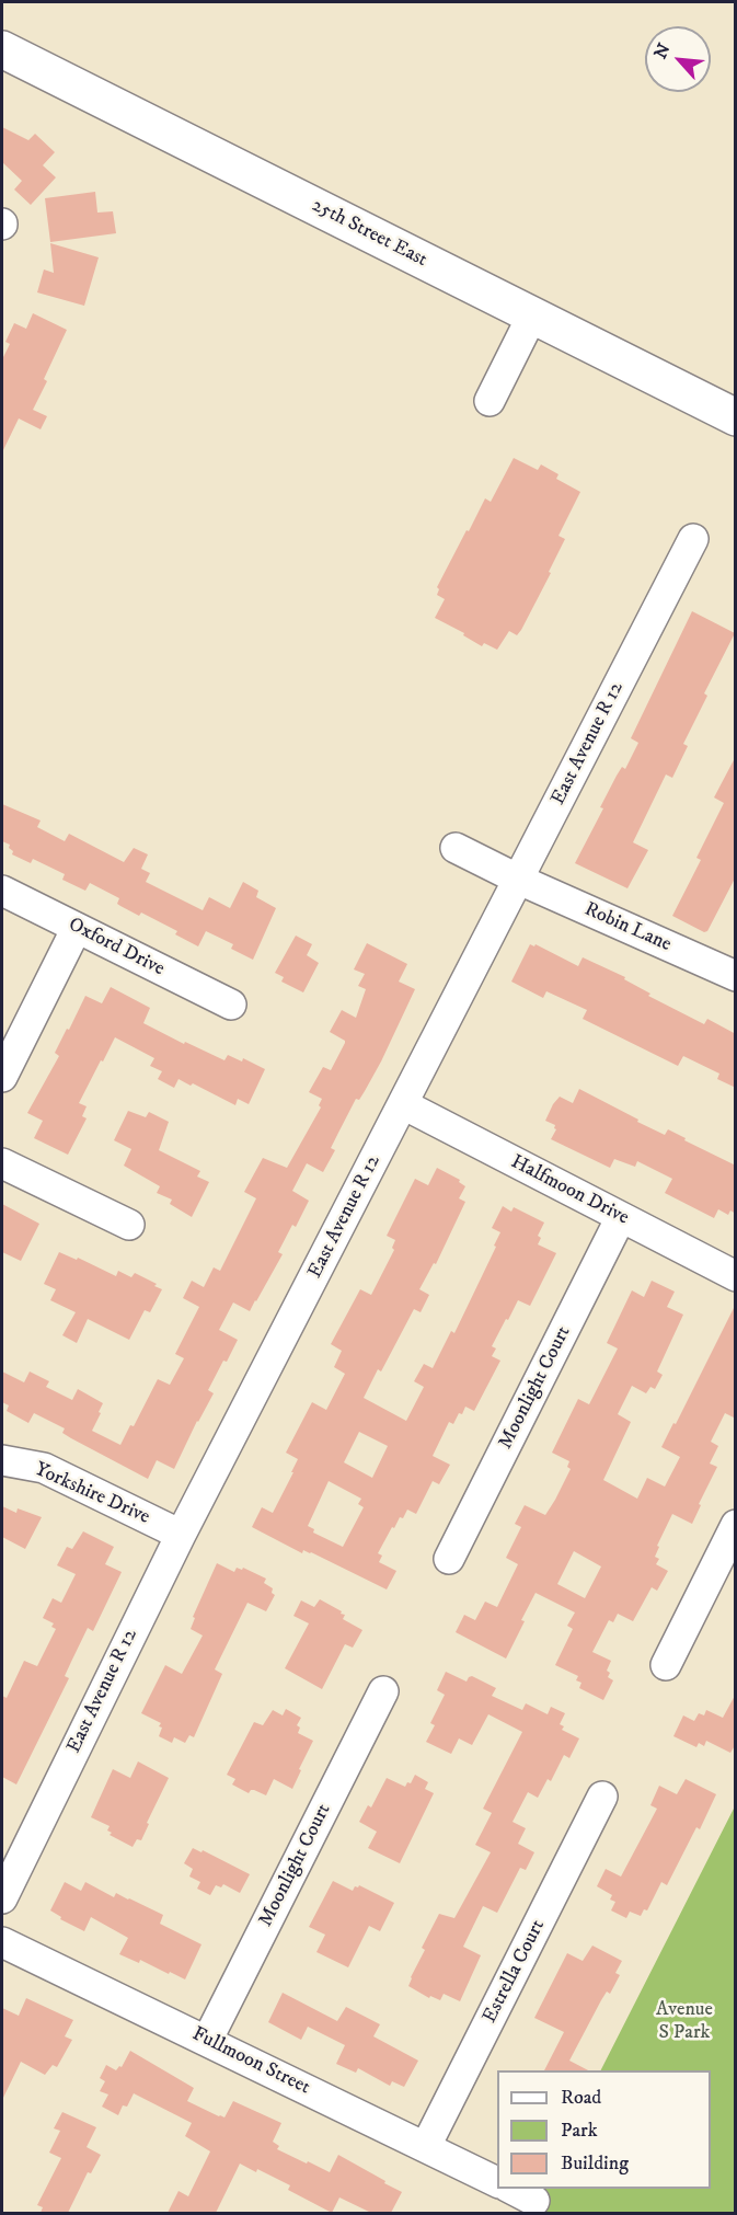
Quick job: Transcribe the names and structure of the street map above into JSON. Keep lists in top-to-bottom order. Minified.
{"streets":{"main road":["25th Street East"],"street":["East Avenue R 12","Robin Lane","Oxford Drive","Halfmoon Drive","Moonlight Court","Yorkshire Drive","Estrella Court","Fullmoon Street"]},"crossings":[["East Avenue R 12","Robin Lane"],["East Avenue R 12","Halfmoon Drive"],["East Avenue R 12","Yorkshire Drive"],["Halfmoon Drive","Moonlight Court"],["Moonlight Court","Fullmoon Street"],["Estrella Court","Fullmoon Street"]],"parks":["Avenue S Park"],"legend":["Road","Park","Building"],"north":"top left"}
